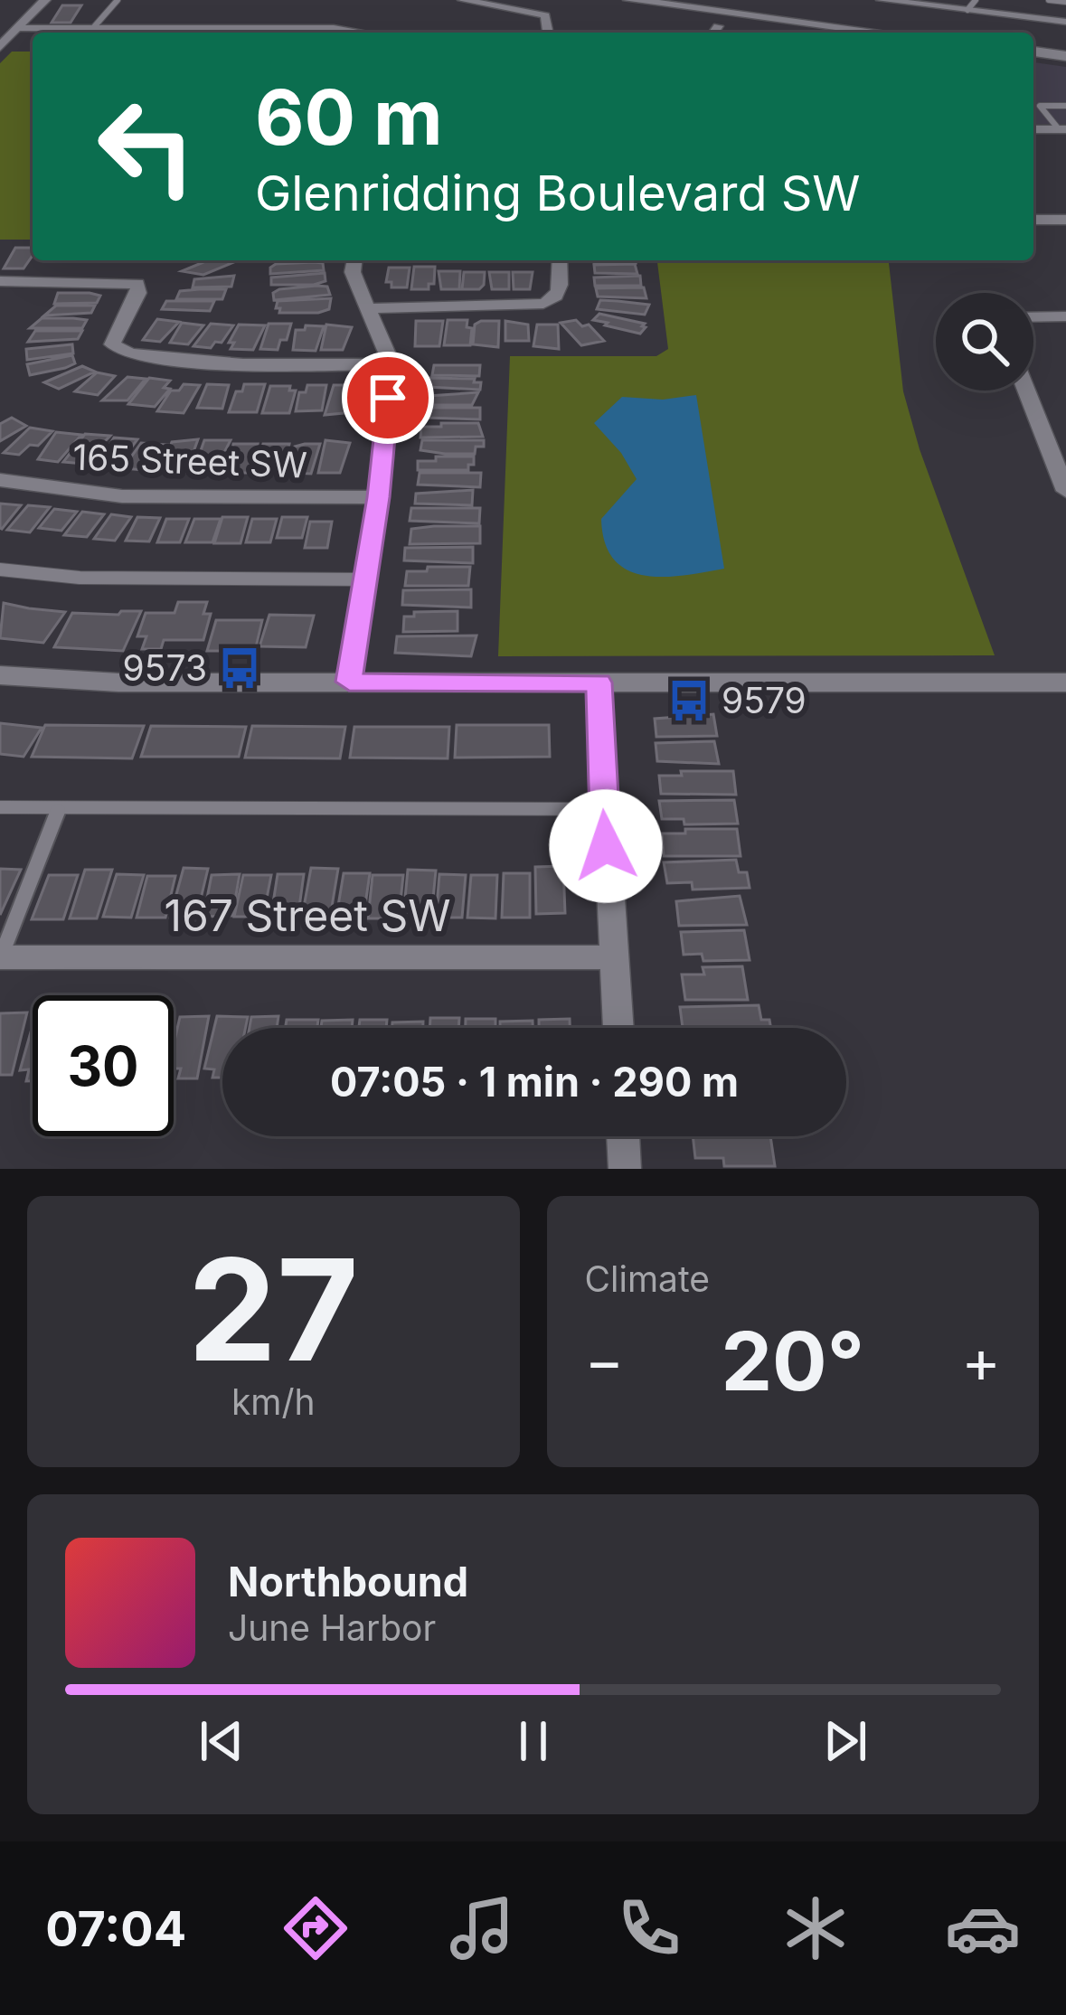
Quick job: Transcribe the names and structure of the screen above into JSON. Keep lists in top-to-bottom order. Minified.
{"streets":{"street":["165 Street SW","167 Street SW"]},"places":{"bus stop":["9573","9579"]},"page":{"turn":["60 m","Glenridding Boulevard SW"],"limit":"30","trip":"07:05 · 1 min · 290 m","tile":[["27","km/h"],"Climate"],"heat":["−","20°","+"],"song":["Northbound","June Harbor"],"tabs":"07:04"}}
